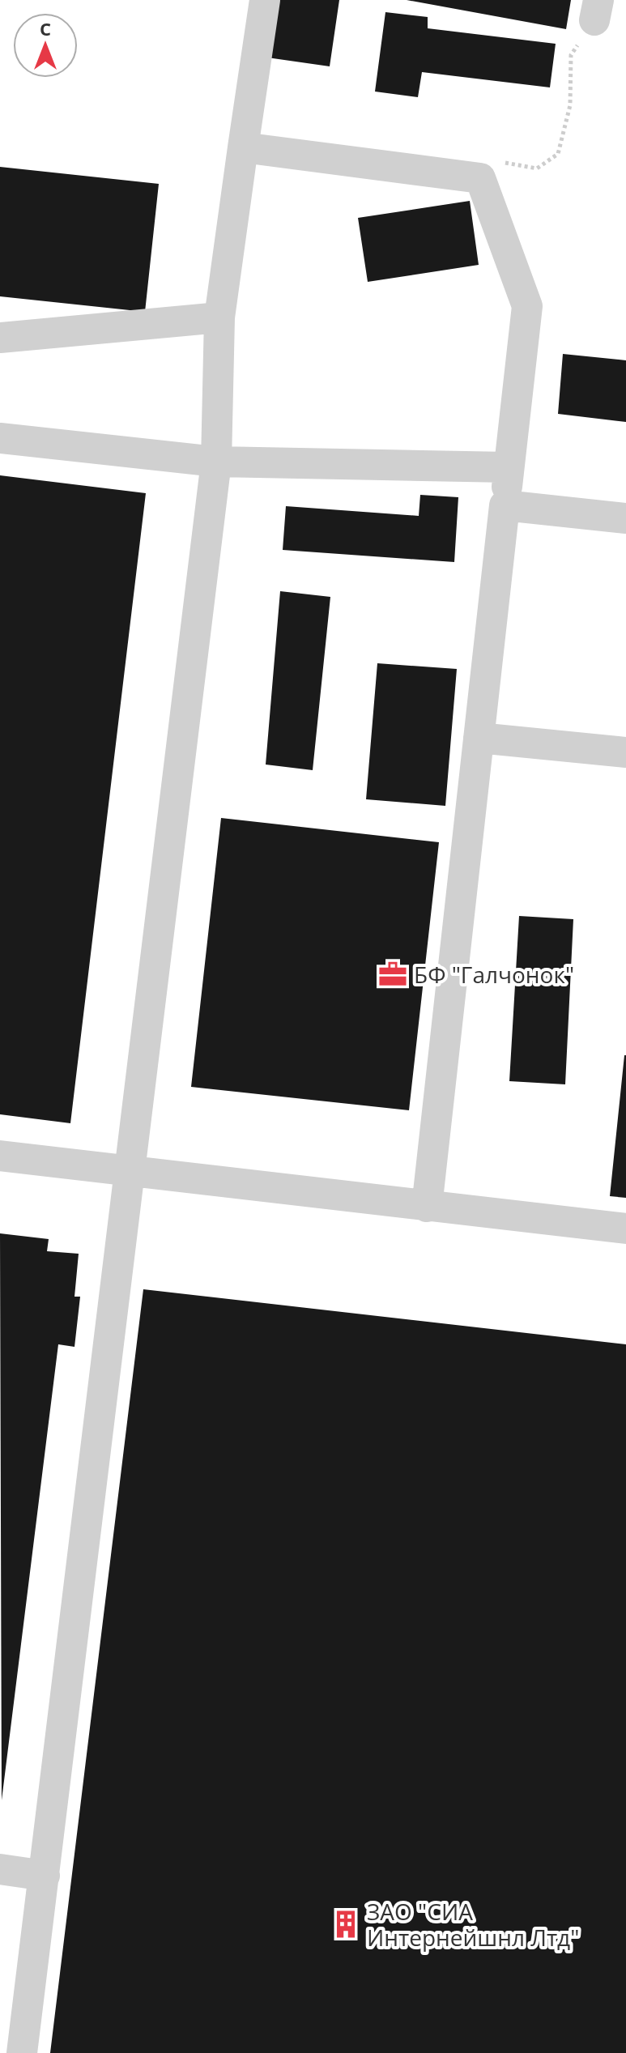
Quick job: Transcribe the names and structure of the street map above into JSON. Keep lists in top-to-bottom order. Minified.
{"places":{"office":["БФ \"Галчонок\""],"building":["ЗАО \"СИА Интернейшнл Лтд\""]},"north":"top"}
